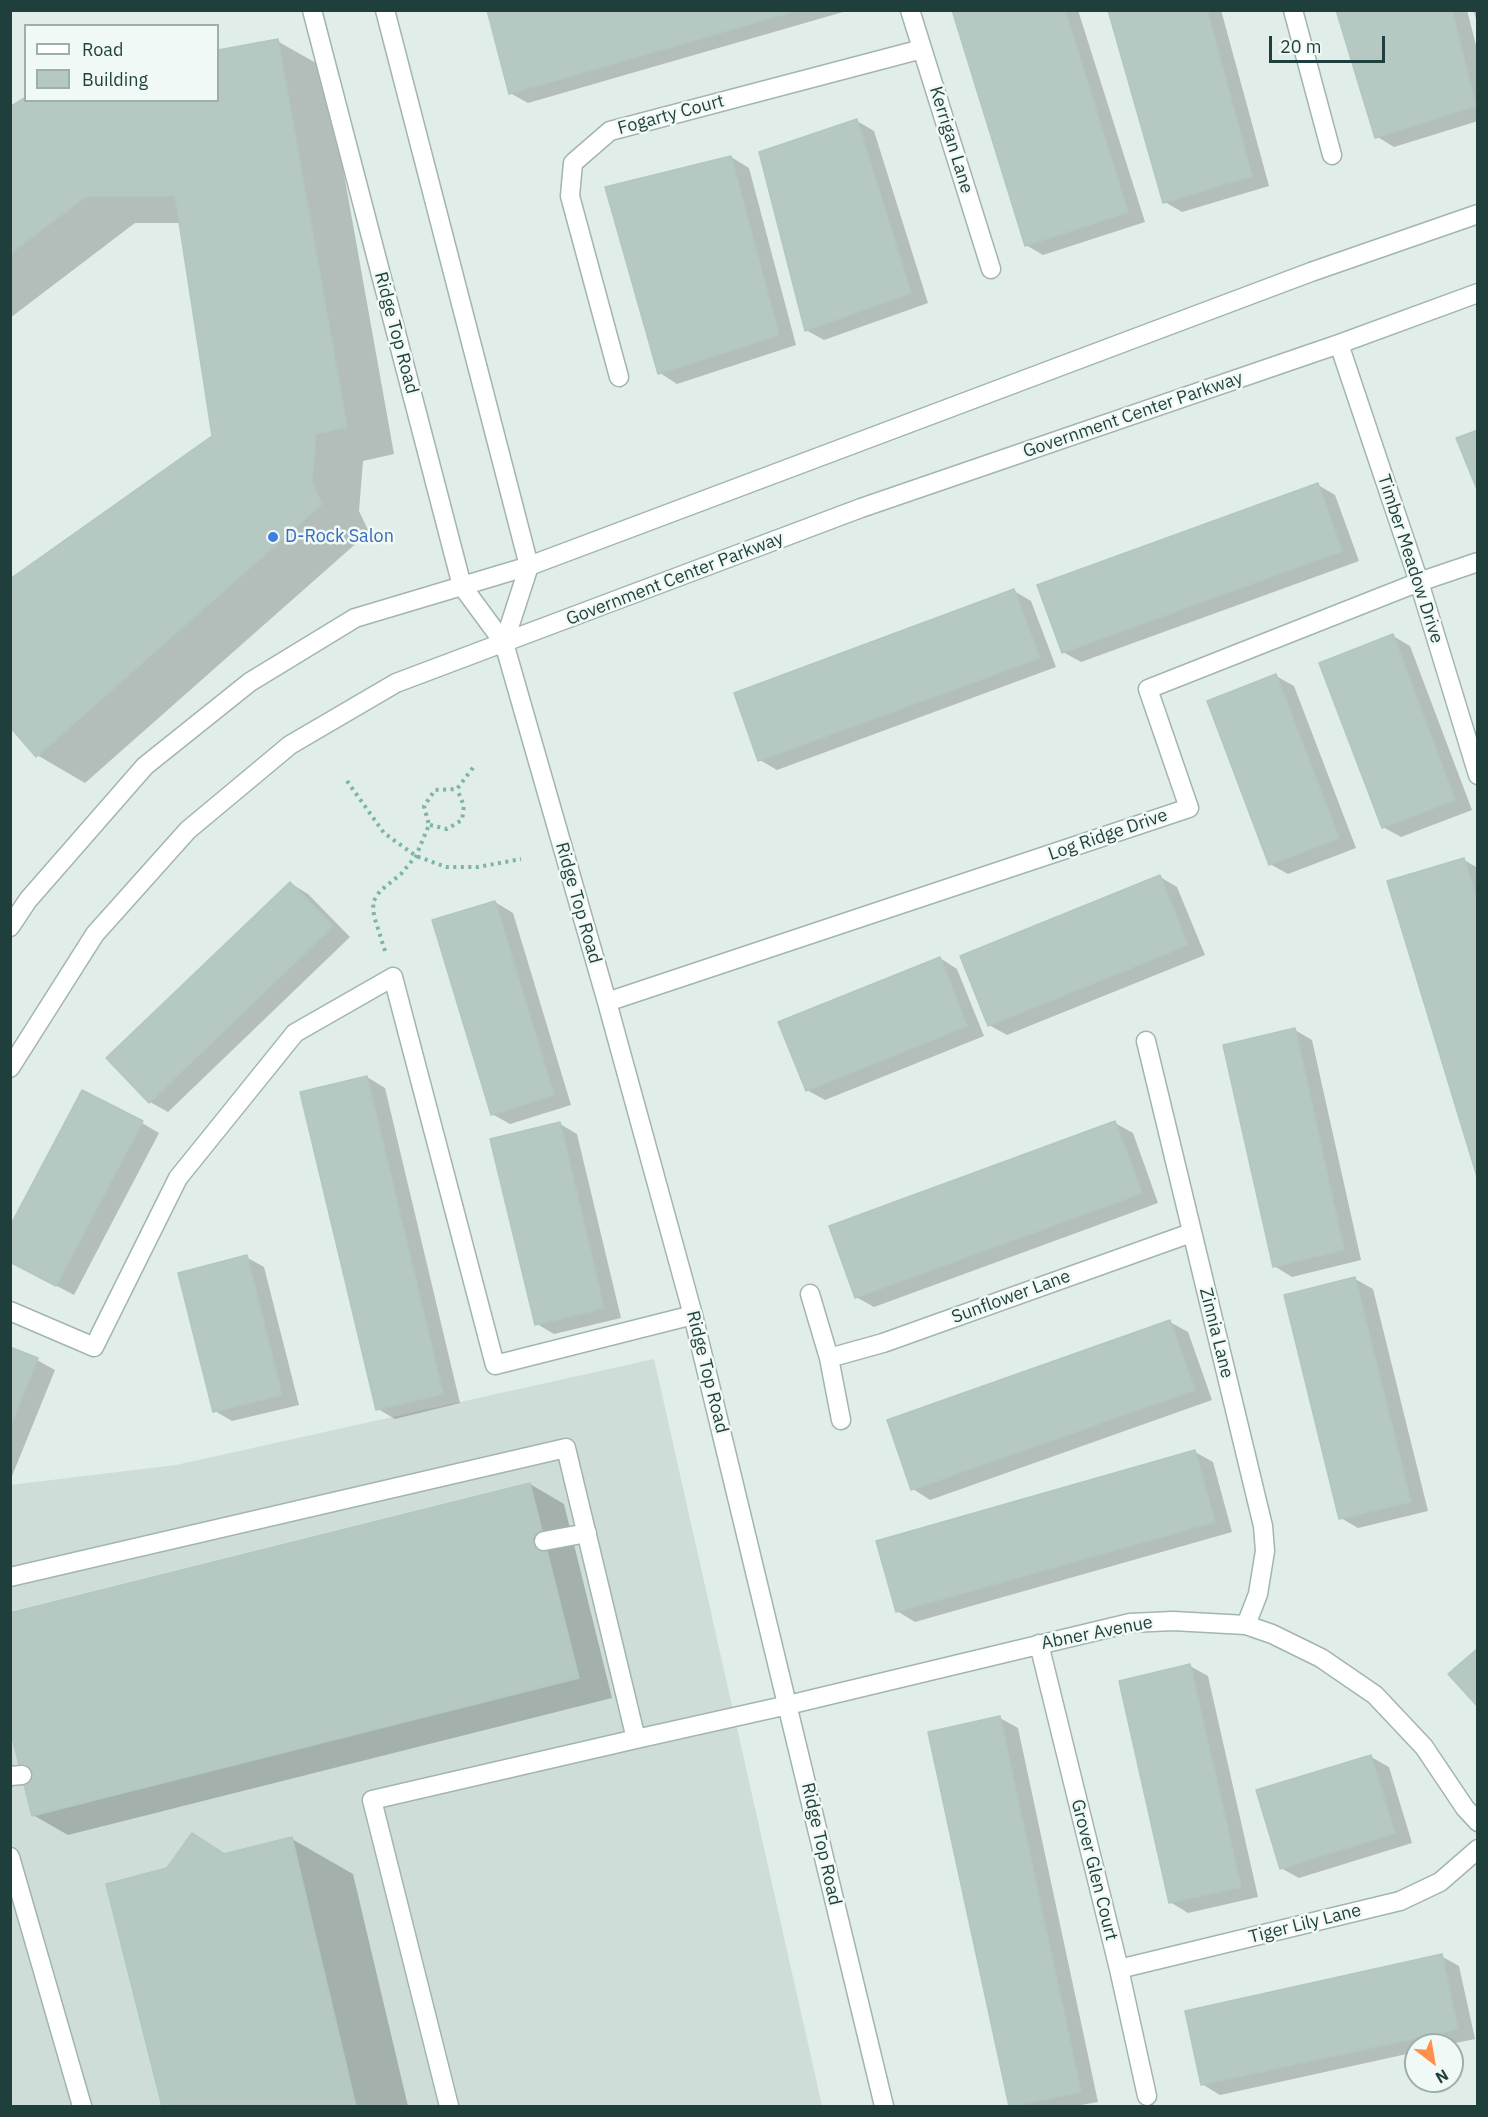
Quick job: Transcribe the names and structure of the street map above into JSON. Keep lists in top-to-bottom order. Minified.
{"streets":{"street":["Fogarty Court","Kerrigan Lane","Ridge Top Road","Government Center Parkway","Timber Meadow Drive","Log Ridge Drive","Sunflower Lane","Zinnia Lane","Abner Avenue","Grover Glen Court","Tiger Lily Lane"]},"crossings":[["Fogarty Court","Kerrigan Lane"],["Ridge Top Road","Government Center Parkway"],["Ridge Top Road","Log Ridge Drive"],["Ridge Top Road","Abner Avenue"],["Government Center Parkway","Timber Meadow Drive"],["Timber Meadow Drive","Log Ridge Drive"],["Sunflower Lane","Zinnia Lane"],["Zinnia Lane","Abner Avenue"],["Abner Avenue","Grover Glen Court"],["Grover Glen Court","Tiger Lily Lane"]],"places":["D-Rock Salon"],"legend":["Road","Building"],"scale_bar":"20 m","north":"bottom right"}
